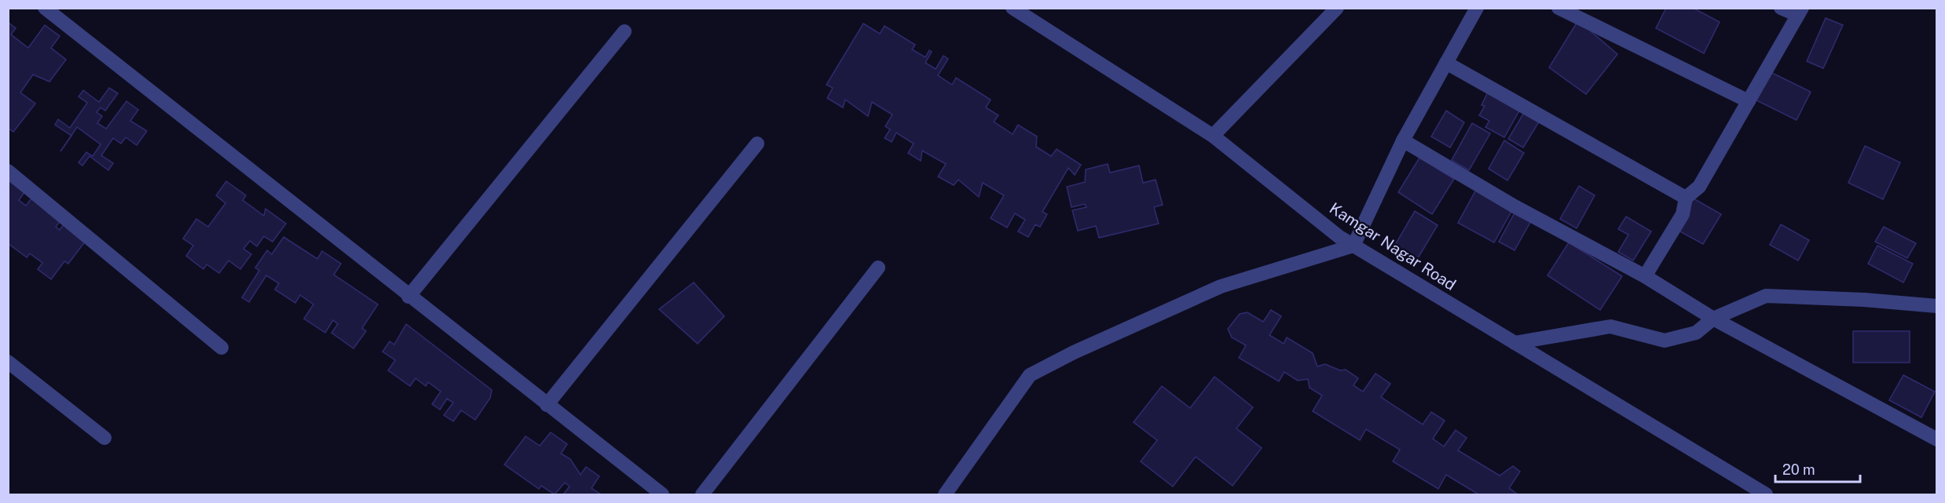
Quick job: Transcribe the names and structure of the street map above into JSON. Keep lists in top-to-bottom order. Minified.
{"streets":{"street":["Kamgar Nagar Road"]},"scale_bar":"20 m"}
